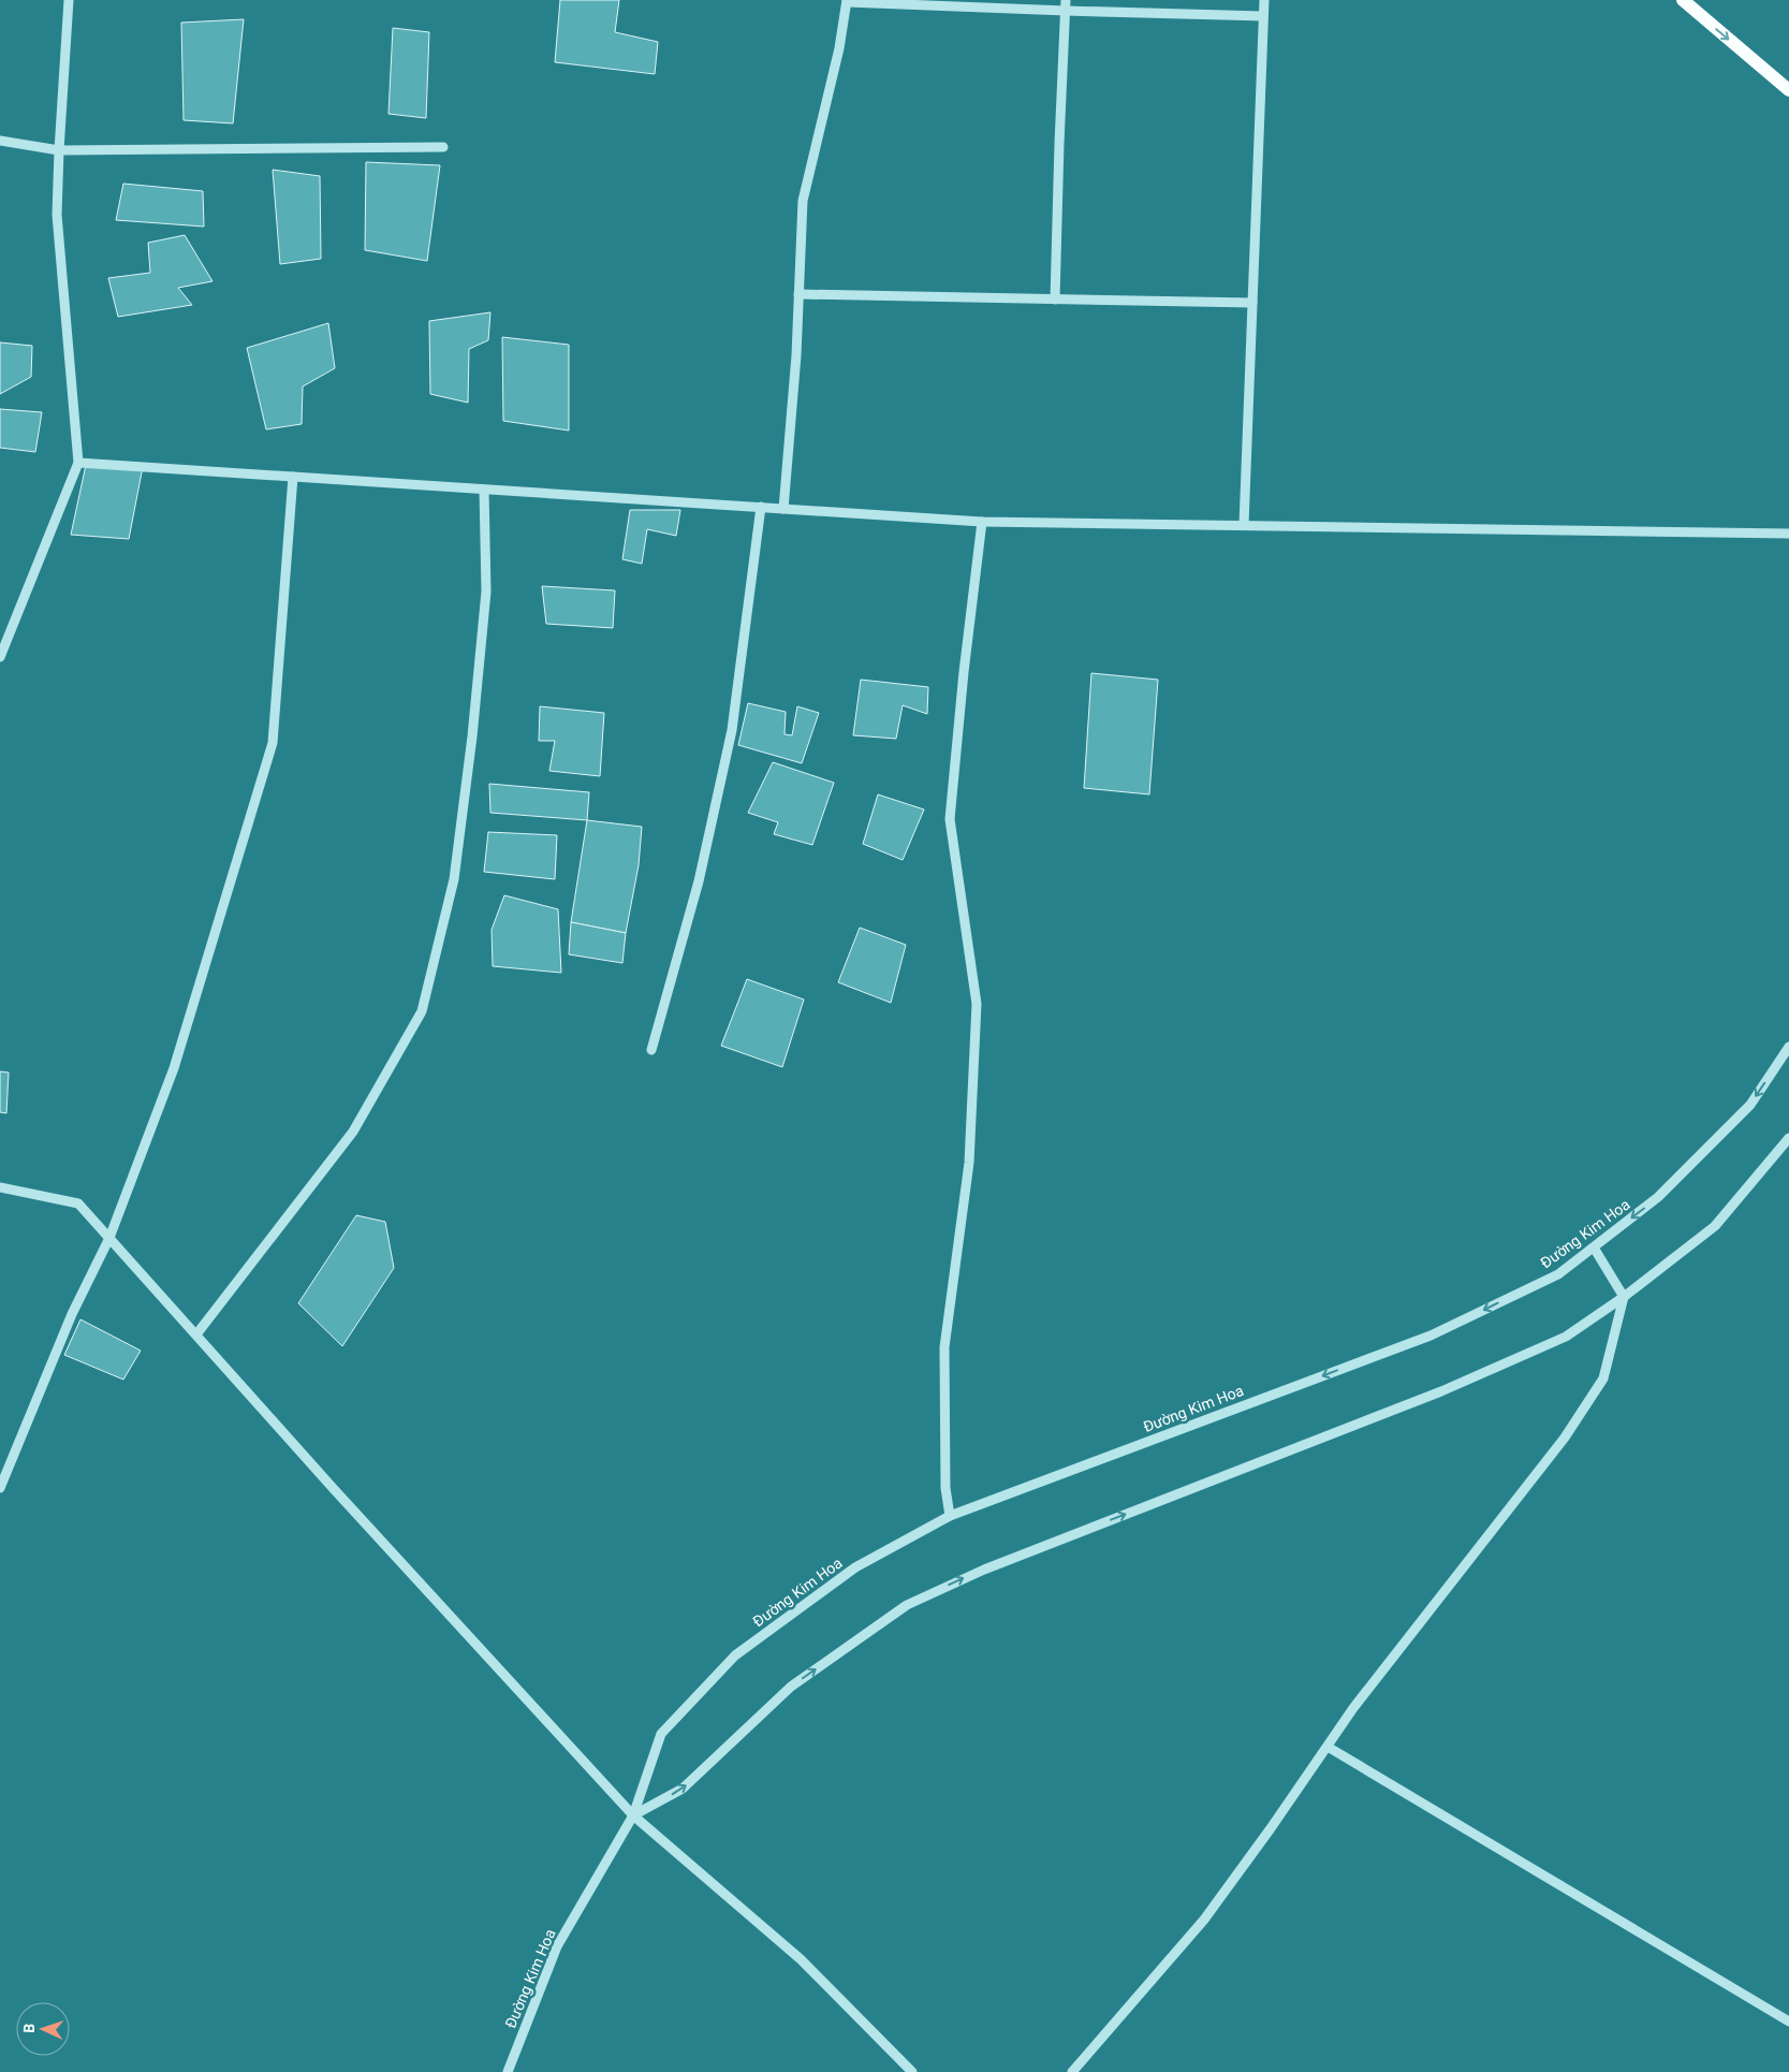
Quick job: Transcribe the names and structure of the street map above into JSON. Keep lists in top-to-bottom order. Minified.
{"streets":{"street":["Đường Kim Hoa"]},"north":"left"}
